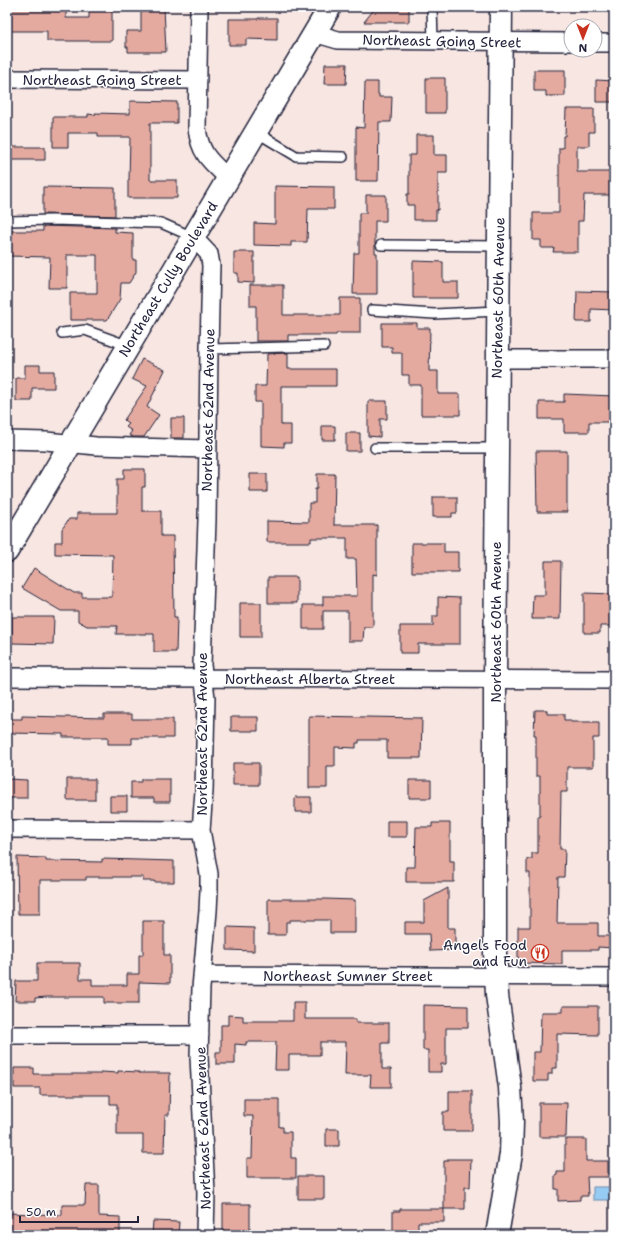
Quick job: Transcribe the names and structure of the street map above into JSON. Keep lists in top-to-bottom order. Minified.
{"streets":{"street":["Northeast Going Street","Northeast Cully Boulevard","Northeast 60th Avenue","Northeast 62nd Avenue","Northeast Alberta Street","Northeast Sumner Street"]},"crossings":[["Northeast Going Street","Northeast Cully Boulevard"],["Northeast Going Street","Northeast 60th Avenue"],["Northeast Cully Boulevard","Northeast 62nd Avenue"],["Northeast 60th Avenue","Northeast Alberta Street"],["Northeast 60th Avenue","Northeast Sumner Street"],["Northeast 62nd Avenue","Northeast Alberta Street"],["Northeast 62nd Avenue","Northeast Sumner Street"]],"places":{"restaurant":["Angels Food and Fun"]},"scale_bar":"50 m","north":"bottom"}
